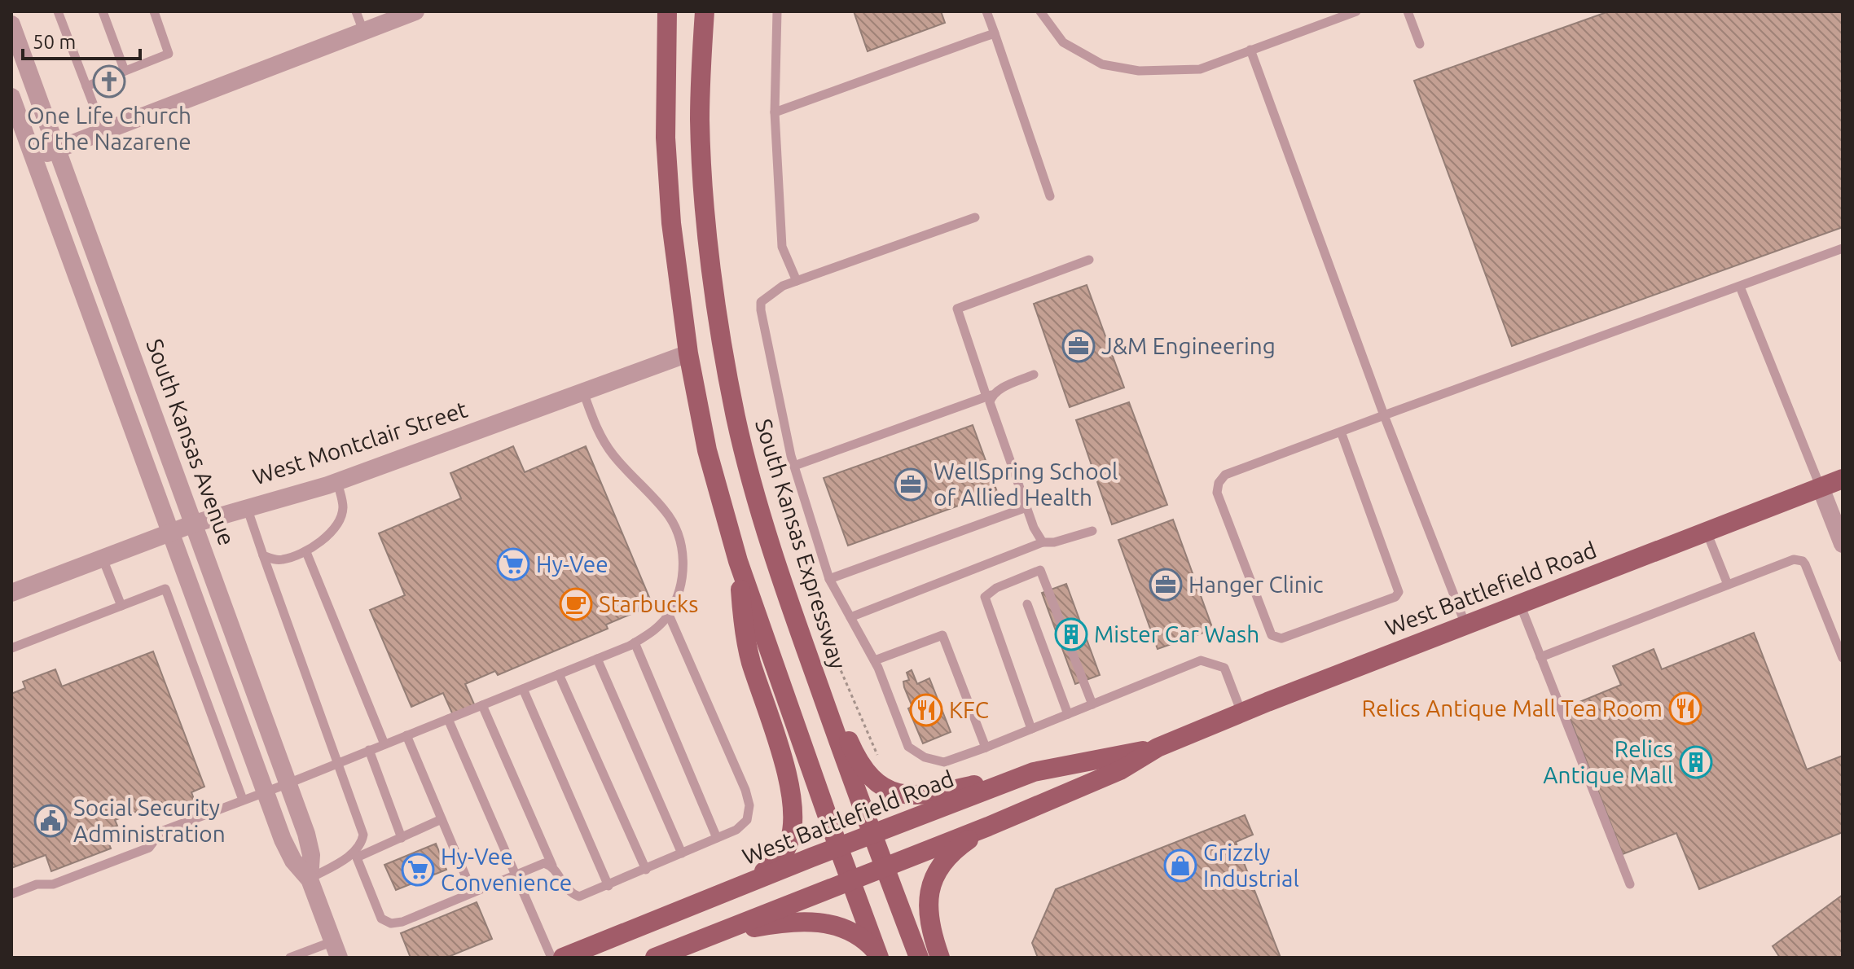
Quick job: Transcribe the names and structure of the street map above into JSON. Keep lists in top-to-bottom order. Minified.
{"streets":{"main road":["South Kansas Expressway","West Battlefield Road"],"street":["South Kansas Avenue","West Montclair Street"]},"crossings":[["South Kansas Avenue","West Montclair Street"],["South Kansas Expressway","West Battlefield Road"]],"places":{"church":["One Life Church of the Nazarene"],"office":["J&M Engineering","WellSpring School of Allied Health","Hanger Clinic"],"supermarket":["Hy-Vee","Hy-Vee Convenience"],"cafe":["Starbucks"],"building":["Mister Car Wash","Relics Antique Mall"],"restaurant":["Relics Antique Mall Tea Room","KFC"],"public building":["Social Security Administration"],"shop":["Grizzly Industrial"]},"scale_bar":"50 m"}
